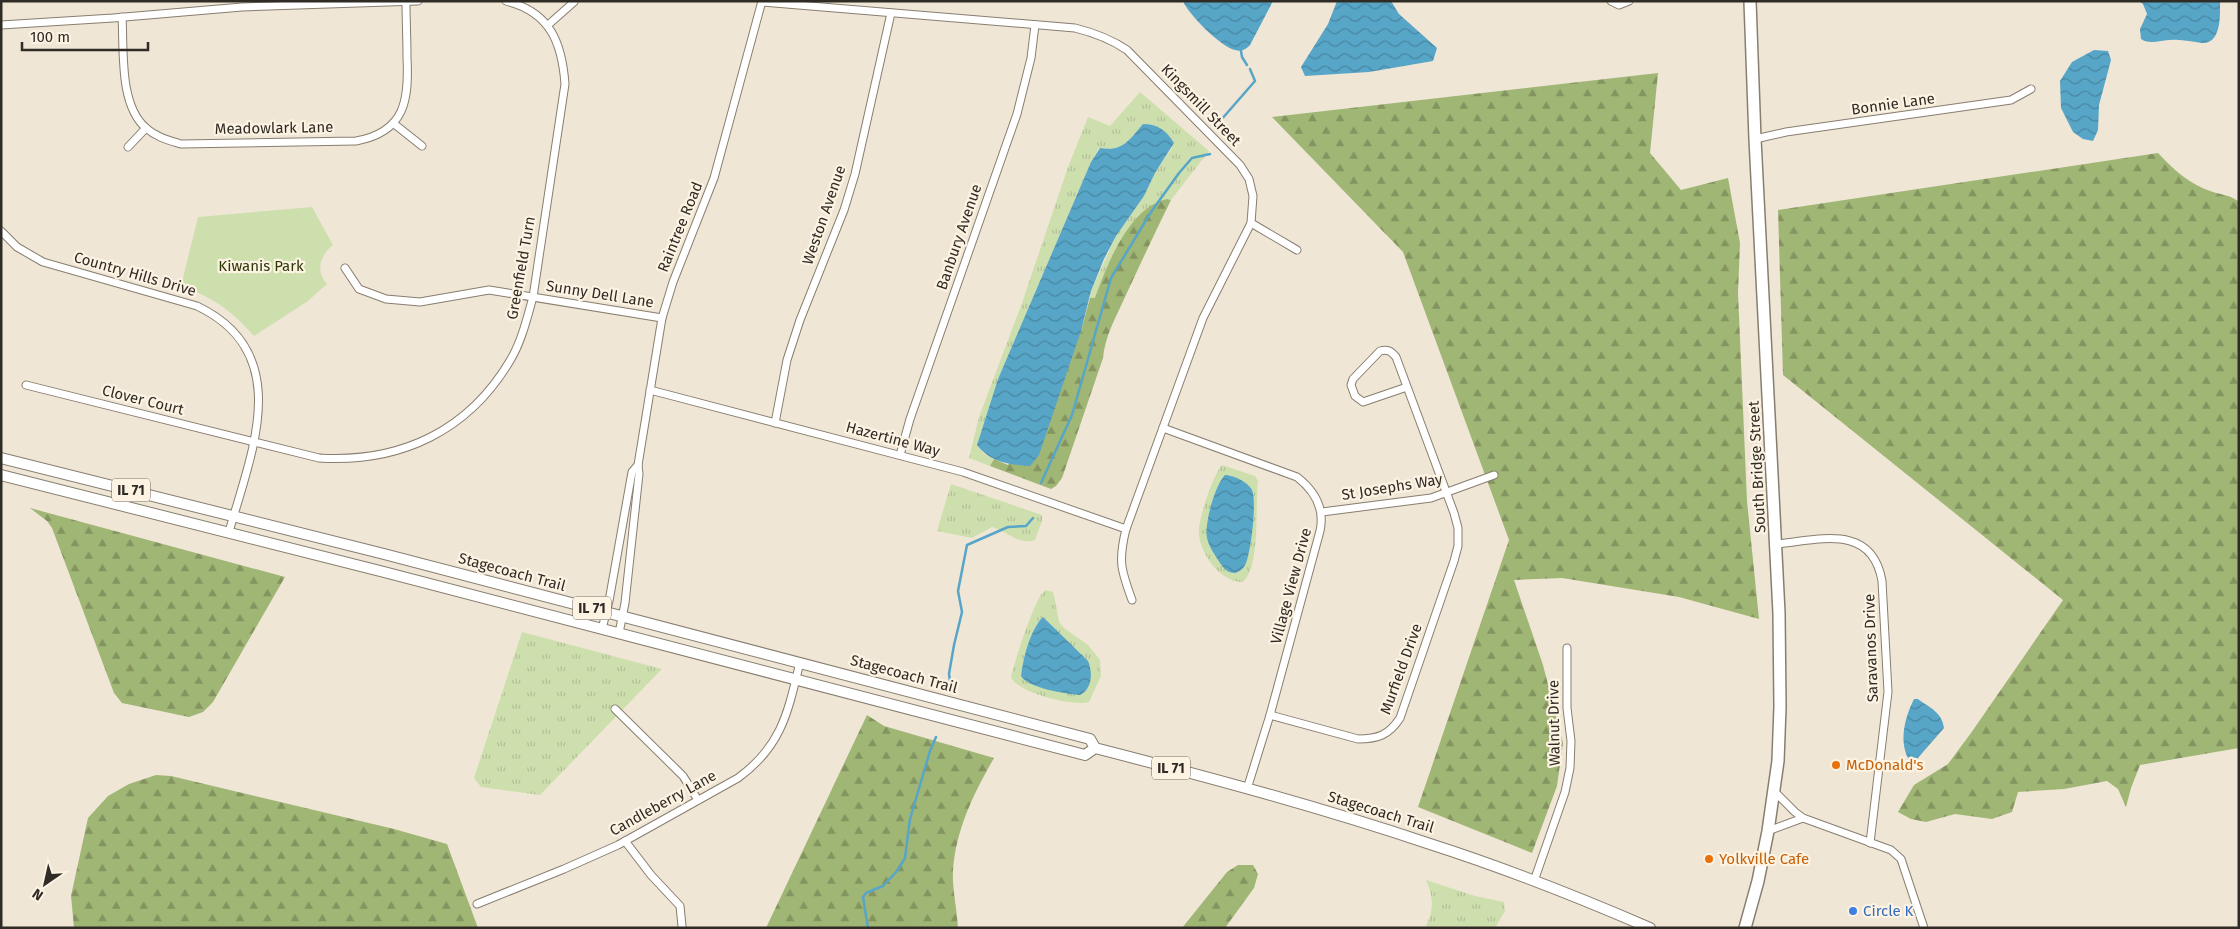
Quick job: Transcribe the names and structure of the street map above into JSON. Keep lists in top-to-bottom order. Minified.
{"streets":{"highway":["South Bridge Street"],"main road":["IL 71","Stagecoach Trail"],"street":["Bonnie Lane","Kingsmill Street","Meadowlark Lane","Weston Avenue","Raintree Road","Banbury Avenue","Greenfield Turn","Country Hills Drive","Sunny Dell Lane","Clover Court","Hazertine Way","St Josephs Way","Village View Drive","Saravanos Drive","Murfield Drive","Walnut Drive","Candleberry Lane"]},"crossings":[["Bonnie Lane","South Bridge Street"],["Kingsmill Street","Weston Avenue"],["Kingsmill Street","Raintree Road"],["Kingsmill Street","Banbury Avenue"],["Kingsmill Street","Hazertine Way"],["Kingsmill Street","Village View Drive"],["Weston Avenue","Hazertine Way"],["Raintree Road","Sunny Dell Lane"],["Raintree Road","Hazertine Way"],["Raintree Road","Stagecoach Trail"],["Banbury Avenue","Hazertine Way"],["Greenfield Turn","Country Hills Drive"],["Greenfield Turn","Sunny Dell Lane"],["Greenfield Turn","Clover Court"],["Country Hills Drive","Clover Court"],["Country Hills Drive","Stagecoach Trail"],["South Bridge Street","Saravanos Drive"],["St Josephs Way","Village View Drive"],["St Josephs Way","Murfield Drive"],["Stagecoach Trail","Village View Drive"],["Stagecoach Trail","Walnut Drive"],["Stagecoach Trail","Candleberry Lane"],["Village View Drive","Murfield Drive"]],"parks":["Kiwanis Park"],"places":["McDonald's","Yolkville Cafe","Circle K"],"scale_bar":"100 m","north":"bottom left"}
